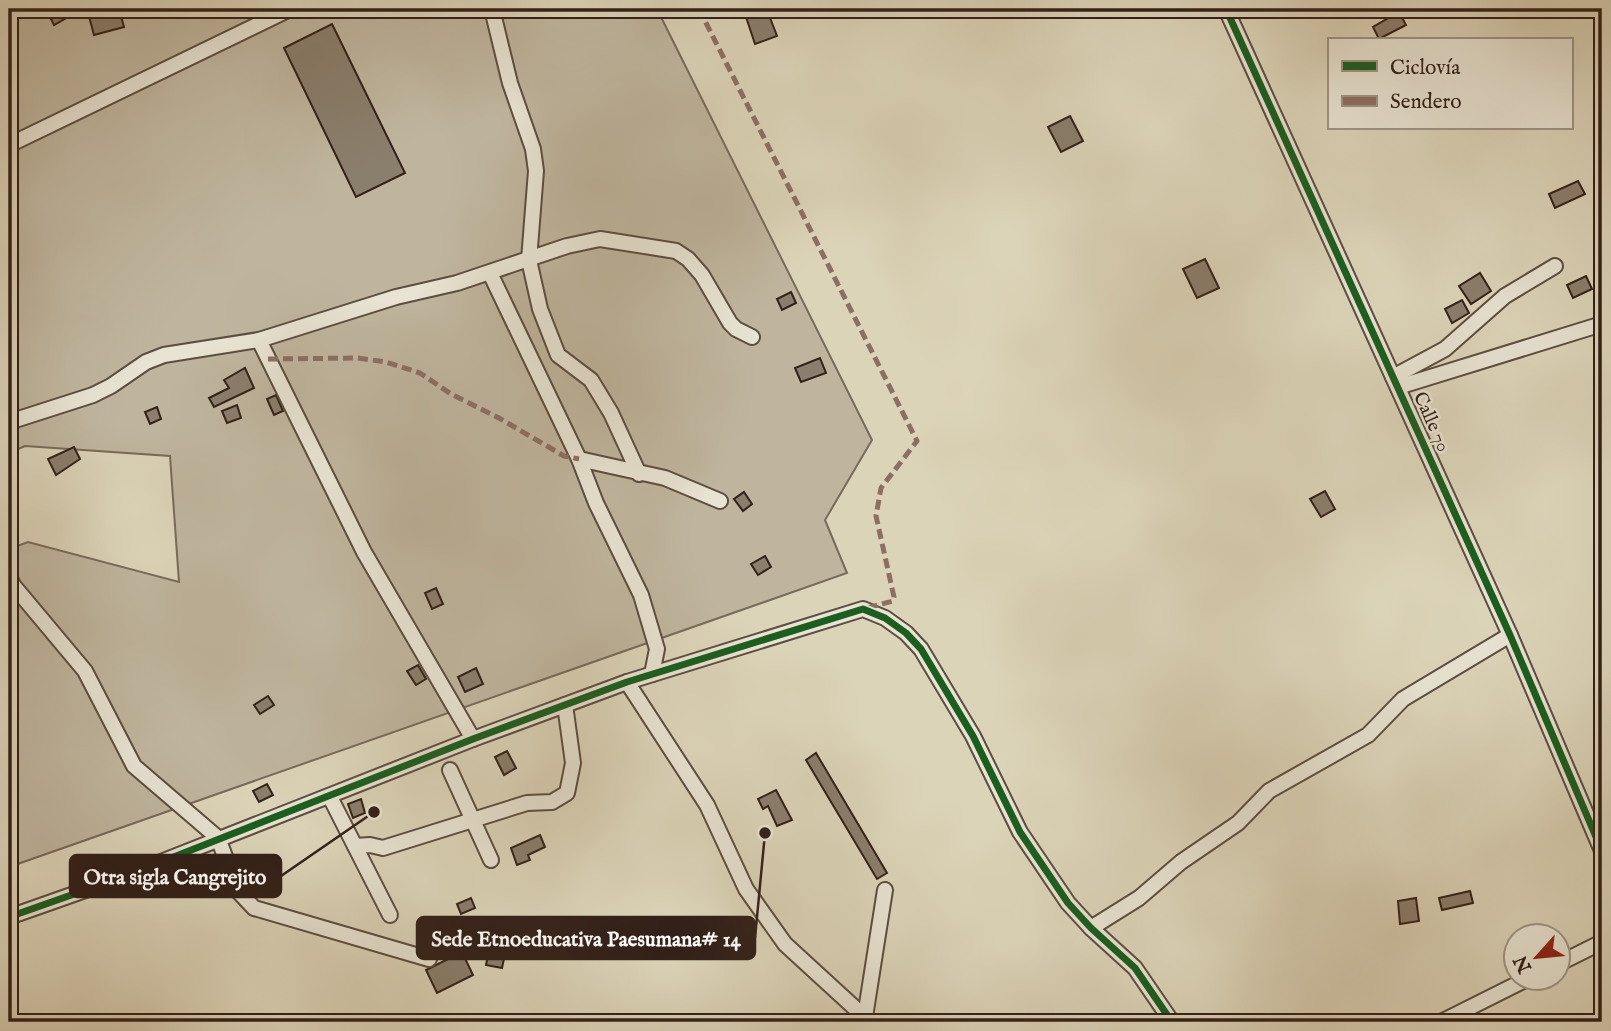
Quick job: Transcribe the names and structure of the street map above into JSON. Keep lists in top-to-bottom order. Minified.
{"streets":{"street":["Calle 70"]},"places":["Otra sigla Cangrejito","Sede Etnoeducativa Paesumana# 14"],"legend":["Ciclovía","Sendero"],"north":"bottom left"}
